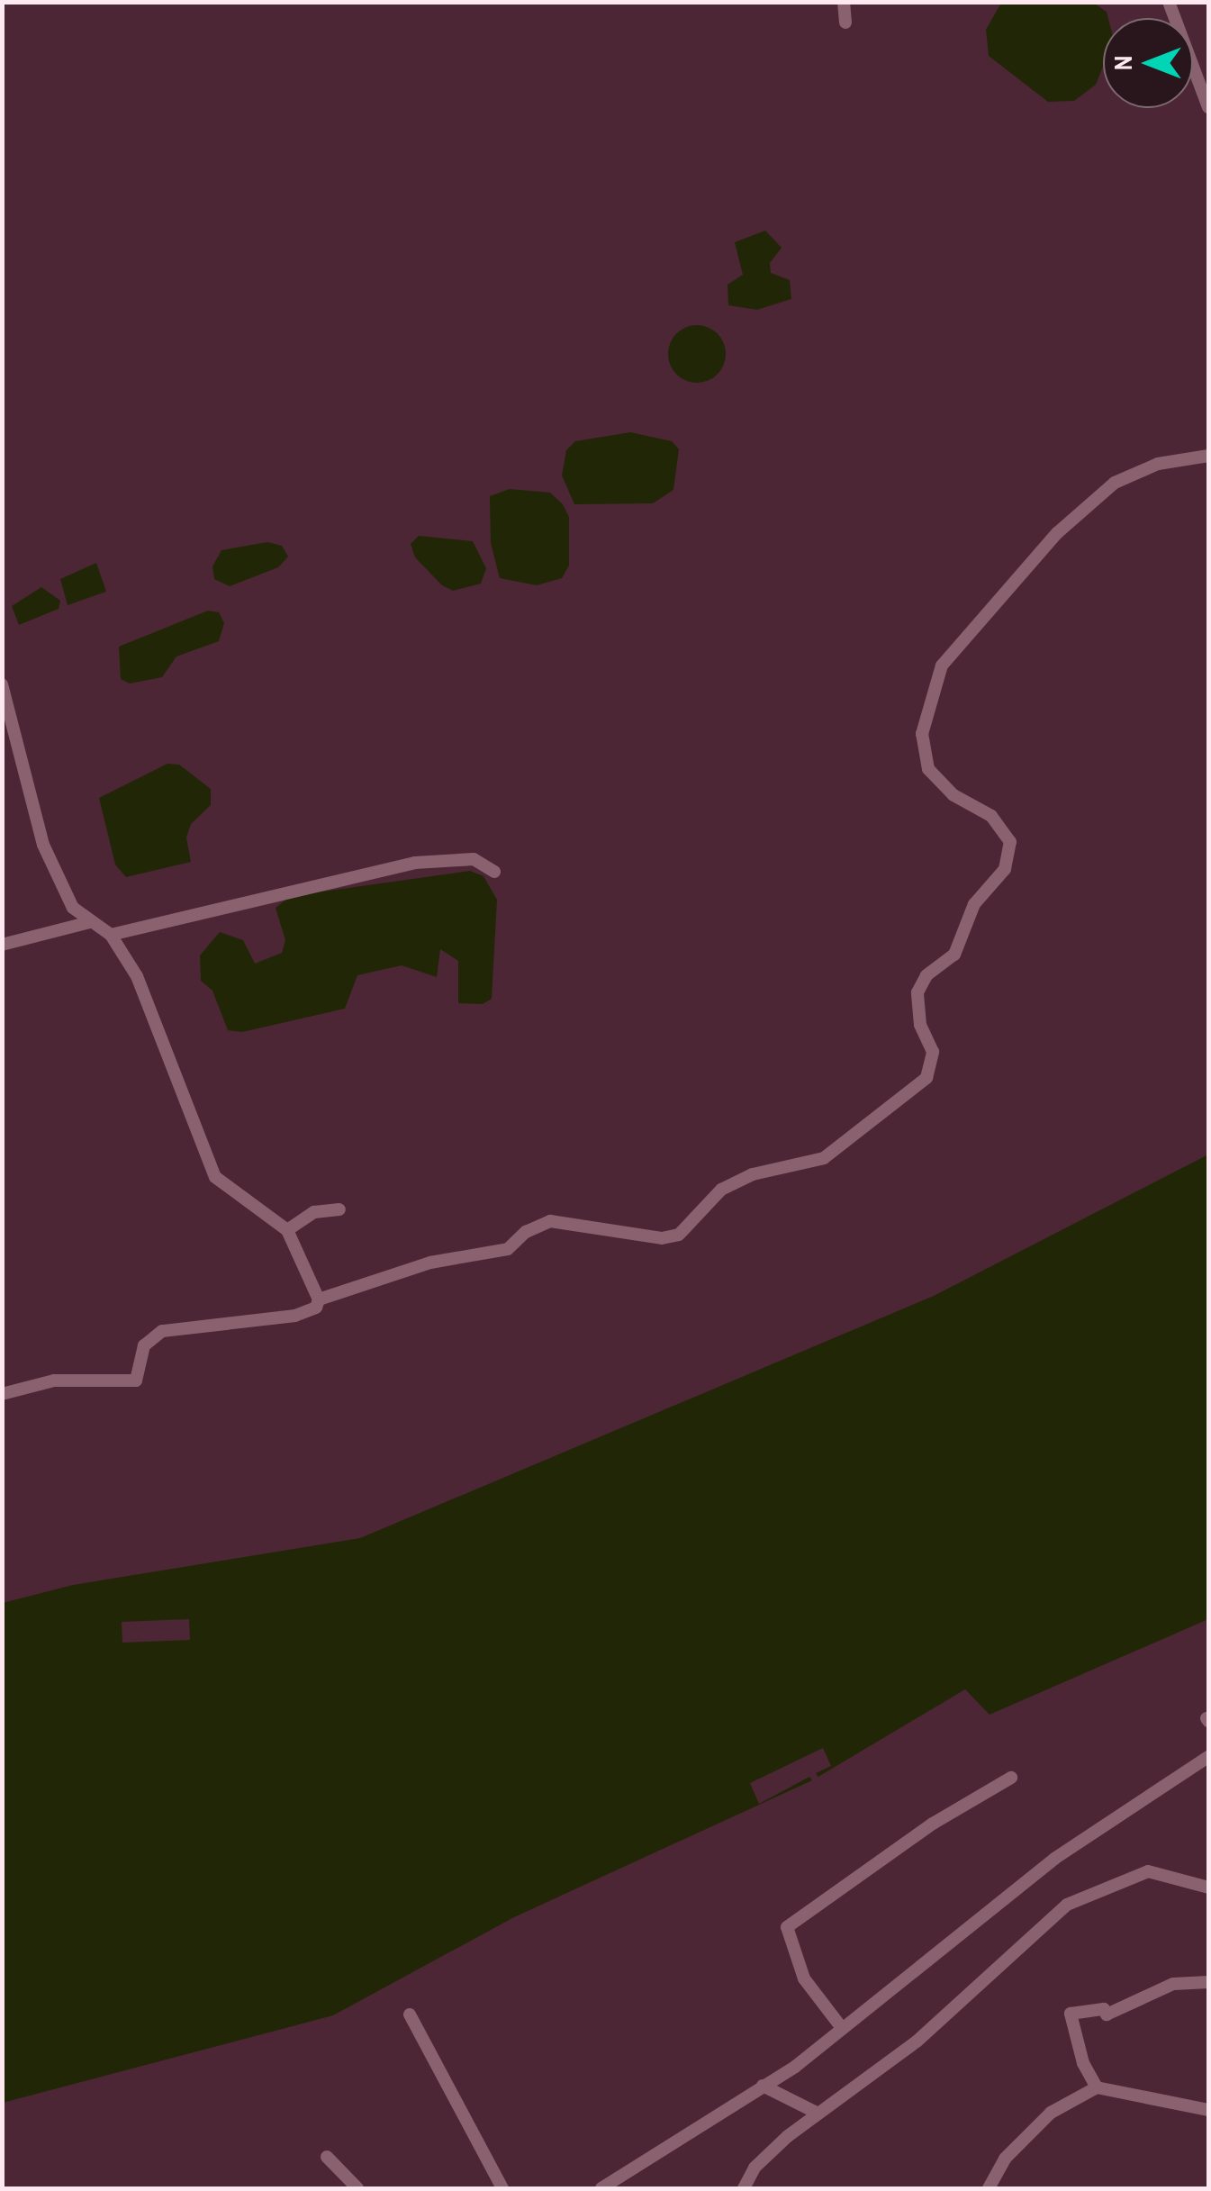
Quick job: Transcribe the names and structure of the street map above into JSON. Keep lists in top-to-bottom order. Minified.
{"north":"left"}
